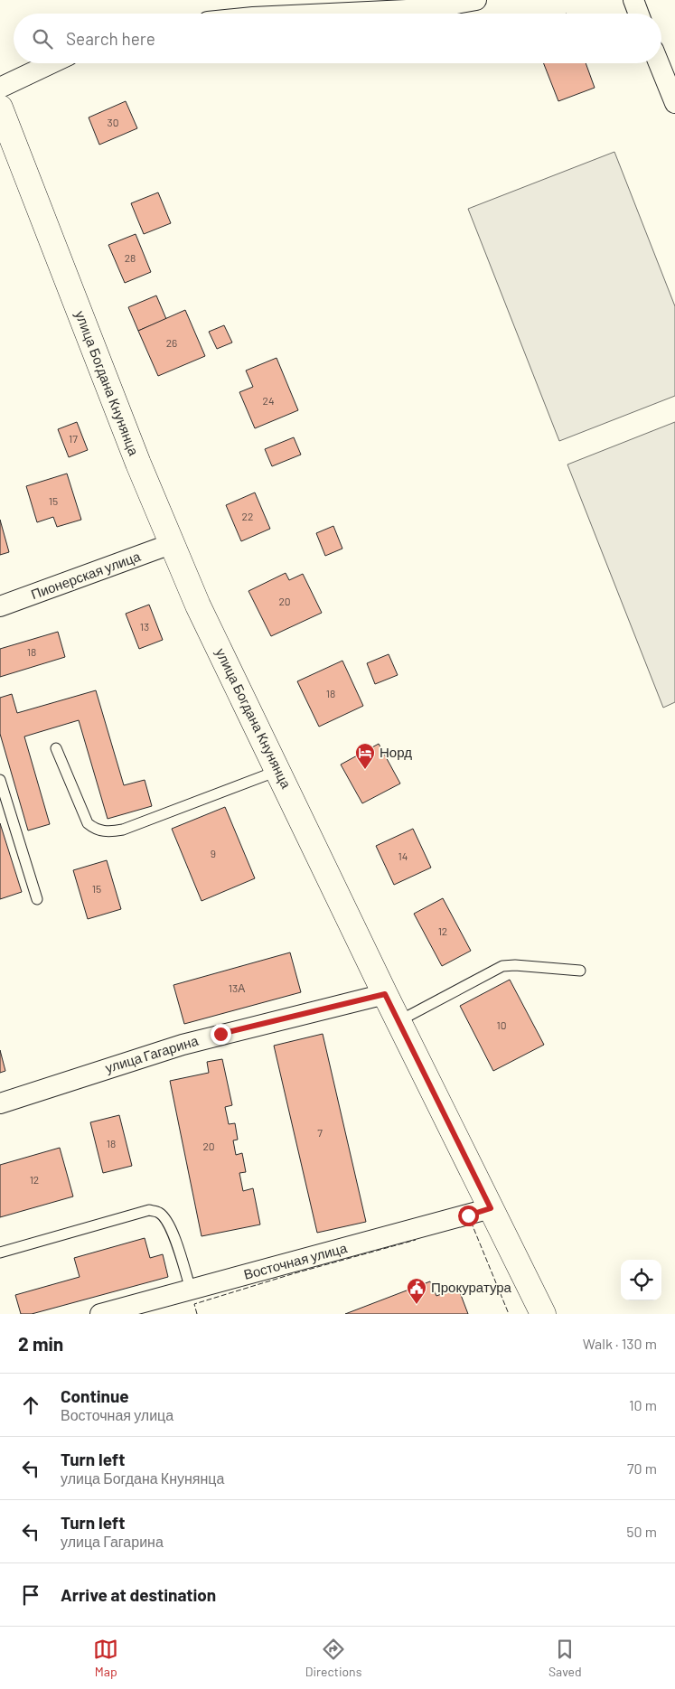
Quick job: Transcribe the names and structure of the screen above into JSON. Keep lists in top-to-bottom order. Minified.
{"streets":{"main road":["улица Богдана Кнунянца"],"street":["Пионерская улица","улица Гагарина","Восточная улица"]},"crossings":[["улица Богдана Кнунянца","Пионерская улица"],["улица Богдана Кнунянца","улица Гагарина"],["улица Богдана Кнунянца","Восточная улица"]],"places":{"hotel":["Норд"],"public building":["Прокуратура"]},"house_numbers":["30","28","26","24","17","15","22","20","13","18","18","9","14","15","12","13А","10","7","18","20","12"],"page":{"search":"Search here","heading":["2 min","Walk · 130 m"],"list":[["Continue","Восточная улица","10 m"],["Turn left","улица Богдана Кнунянца","70 m"],["Turn left","улица Гагарина","50 m"],"Arrive at destination"],"nav":["Map","Directions","Saved"]}}
